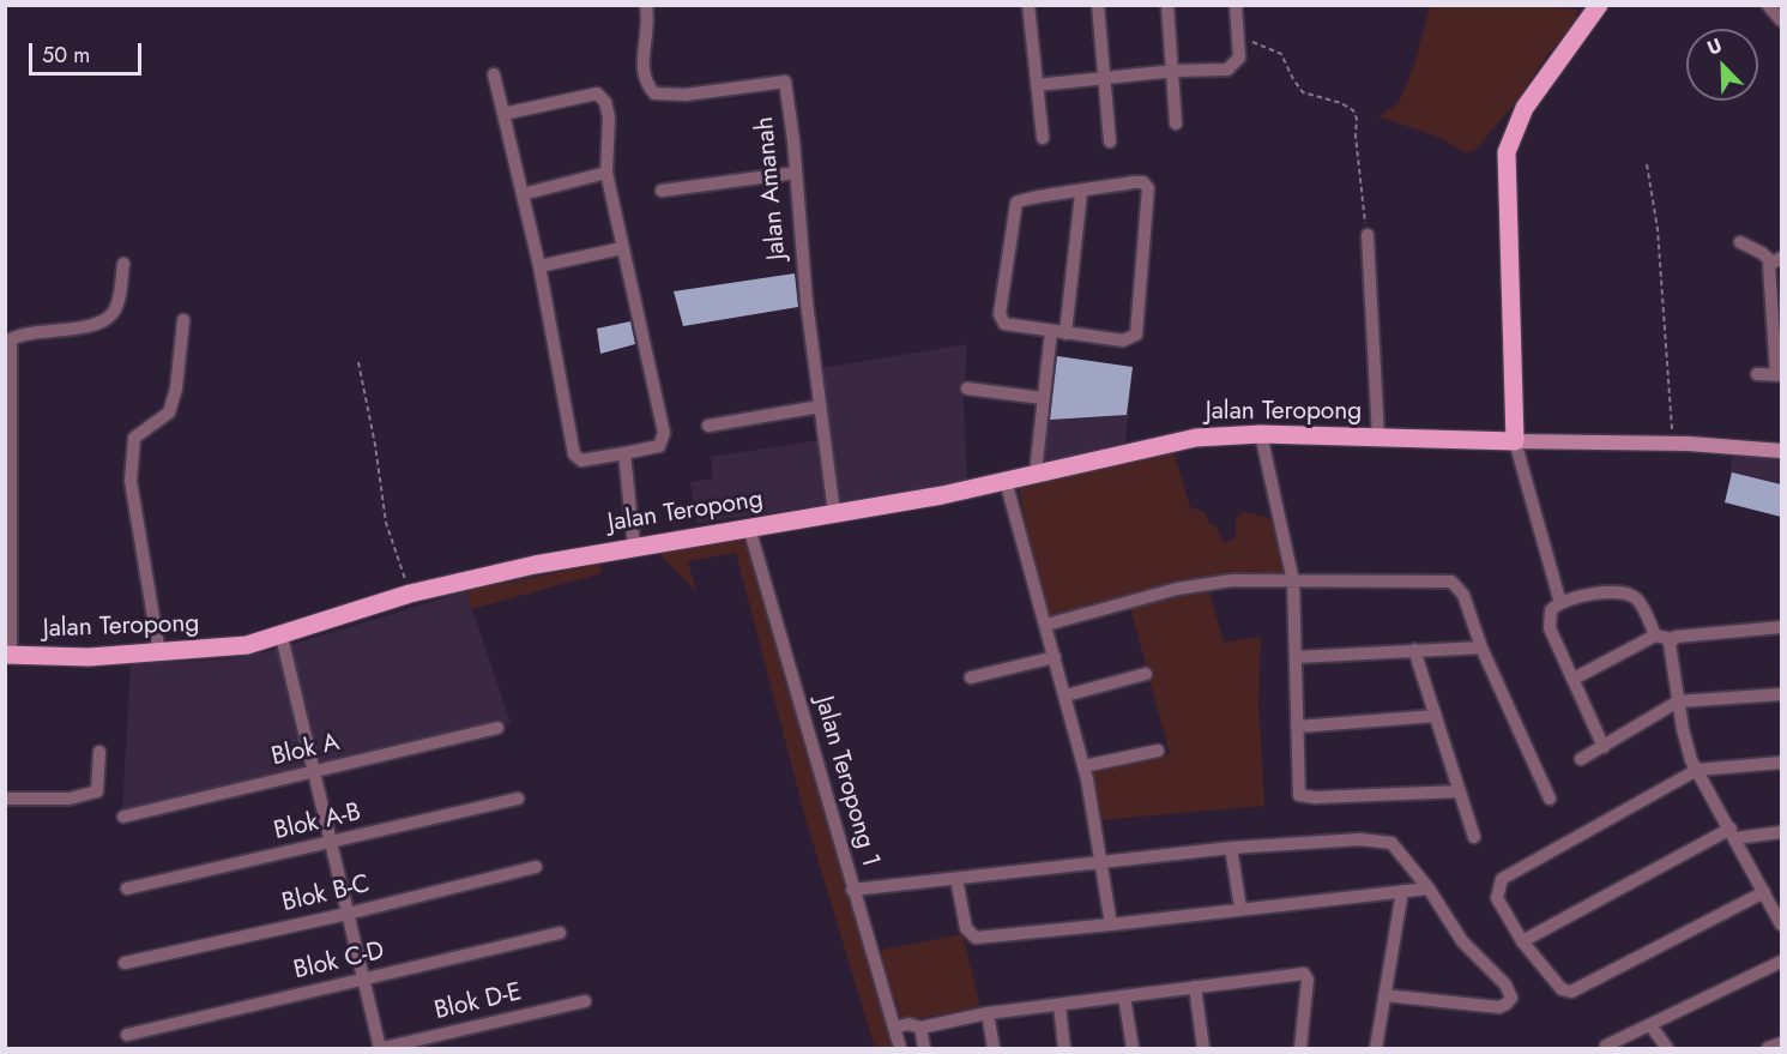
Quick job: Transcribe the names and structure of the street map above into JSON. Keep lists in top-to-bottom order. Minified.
{"streets":{"main road":["Jalan Teropong"],"street":["Jalan Amanah","Blok A","Jalan Teropong 1","Blok A-B","Blok B-C","Blok C-D","Blok D-E"]},"crossings":[["Jalan Amanah","Jalan Teropong"],["Jalan Teropong","Jalan Teropong 1"]],"scale_bar":"50 m","north":"top left"}
